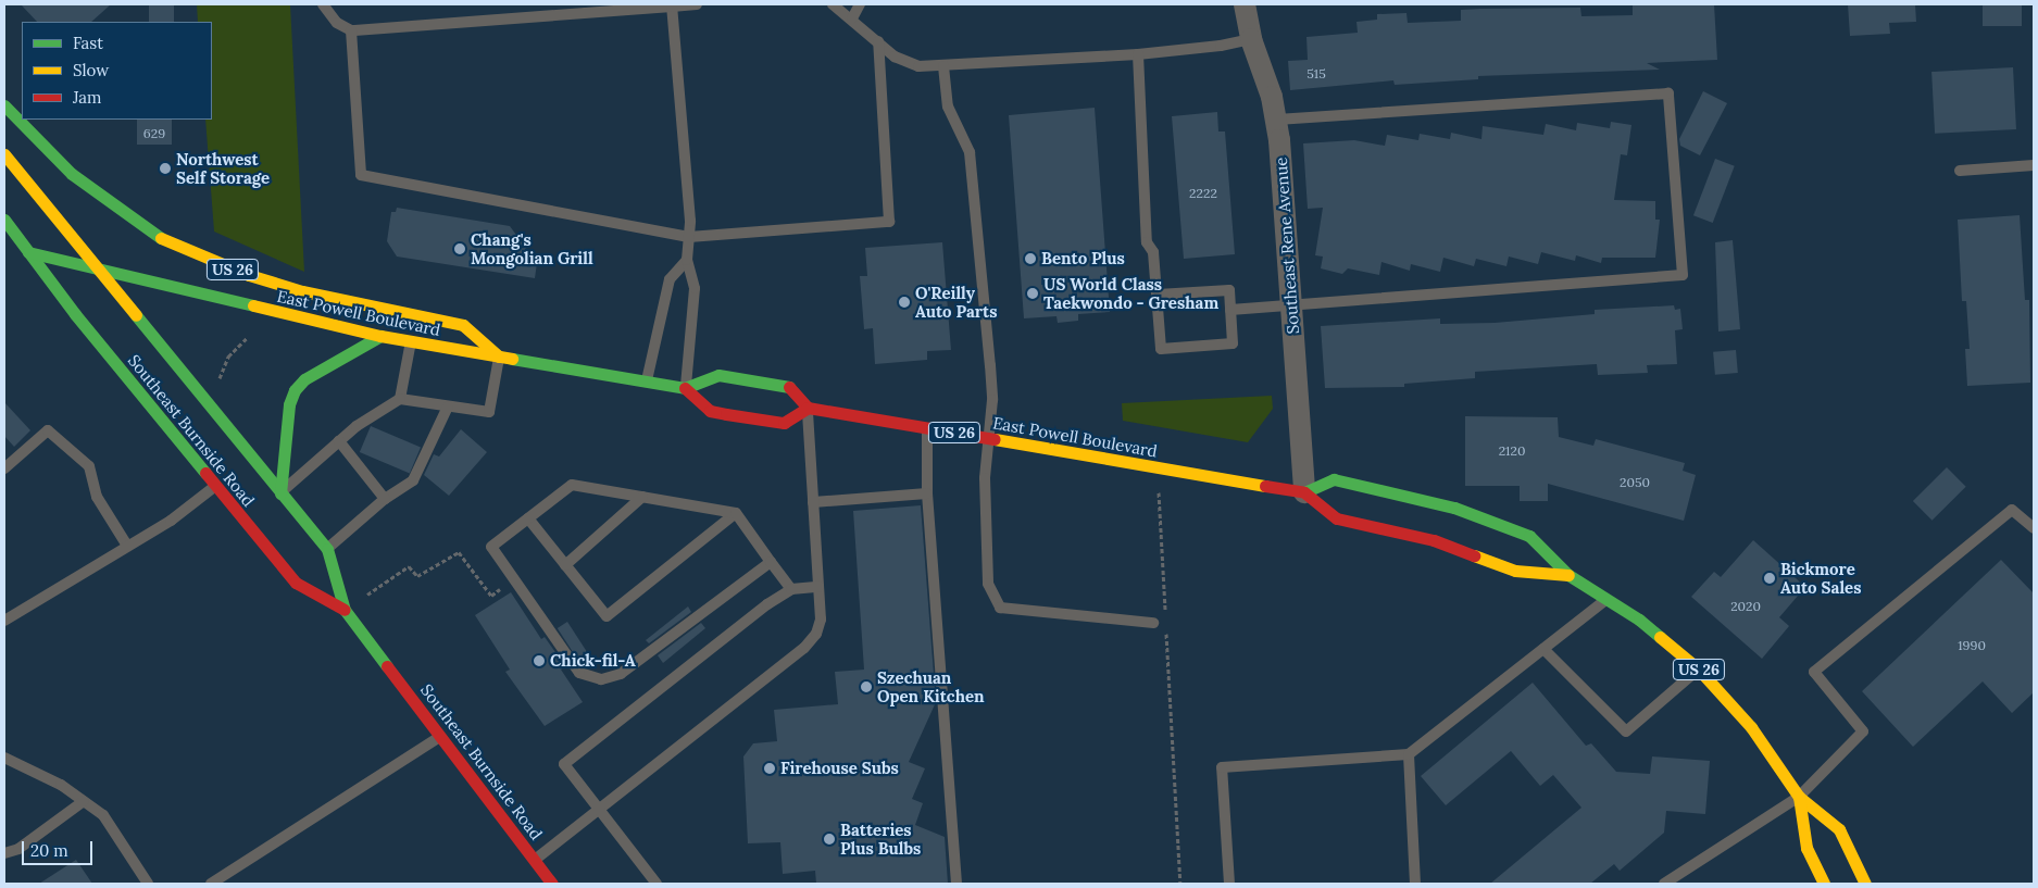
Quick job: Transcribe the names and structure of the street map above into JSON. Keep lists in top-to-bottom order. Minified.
{"streets":{"main road":["US 26","East Powell Boulevard","Southeast Burnside Road"],"street":["Southeast Rene Avenue"]},"crossings":[["Southeast Rene Avenue","East Powell Boulevard"],["US 26","East Powell Boulevard"],["East Powell Boulevard","Southeast Burnside Road"]],"places":["Northwest Self Storage","Chang's Mongolian Grill","Bento Plus","US World Class Taekwondo - Gresham","O'Reilly Auto Parts","Bickmore Auto Sales","Chick-fil-A","Szechuan Open Kitchen","Firehouse Subs","Batteries Plus Bulbs"],"house_numbers":["515","629","2222","2120","2050","2020","1990"],"legend":["Fast","Slow","Jam"],"scale_bar":"20 m"}
